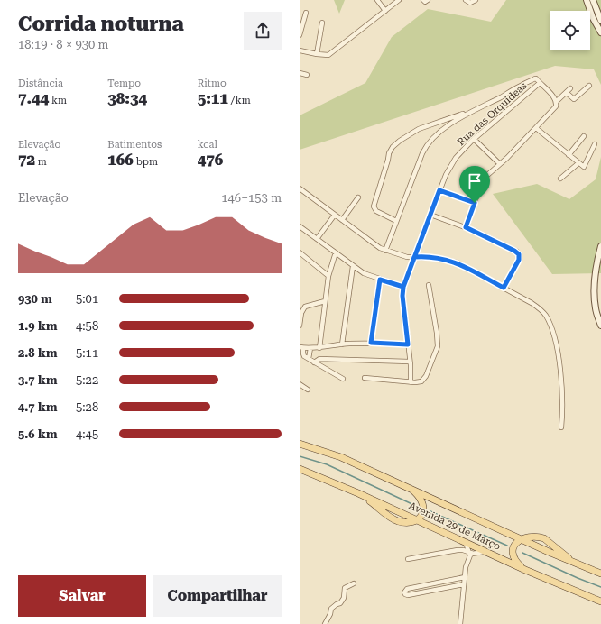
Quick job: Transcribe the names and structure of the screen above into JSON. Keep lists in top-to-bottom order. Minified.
{"streets":{"main road":["Avenida 29 de Março"],"street":["Rua das Orquideas"]},"page":{"heading":["Corrida noturna","18:19 · 8 × 930 m"],"stats":[["Distância","7.44 km"],["Tempo","38:34"],["Ritmo","5:11 /km"],["Elevação","72 m"],["Batimentos","166 bpm"],["kcal","476"]],"chart":["Elevação","146–153 m"],"list":[{"name":"930 m","note":"5:01"},{"name":"1.9 km","note":"4:58"},{"name":"2.8 km","note":"5:11"},{"name":"3.7 km","note":"5:22"},{"name":"4.7 km","note":"5:28"},{"name":"5.6 km","note":"4:45"}],"buttons":["Salvar","Compartilhar"]}}
